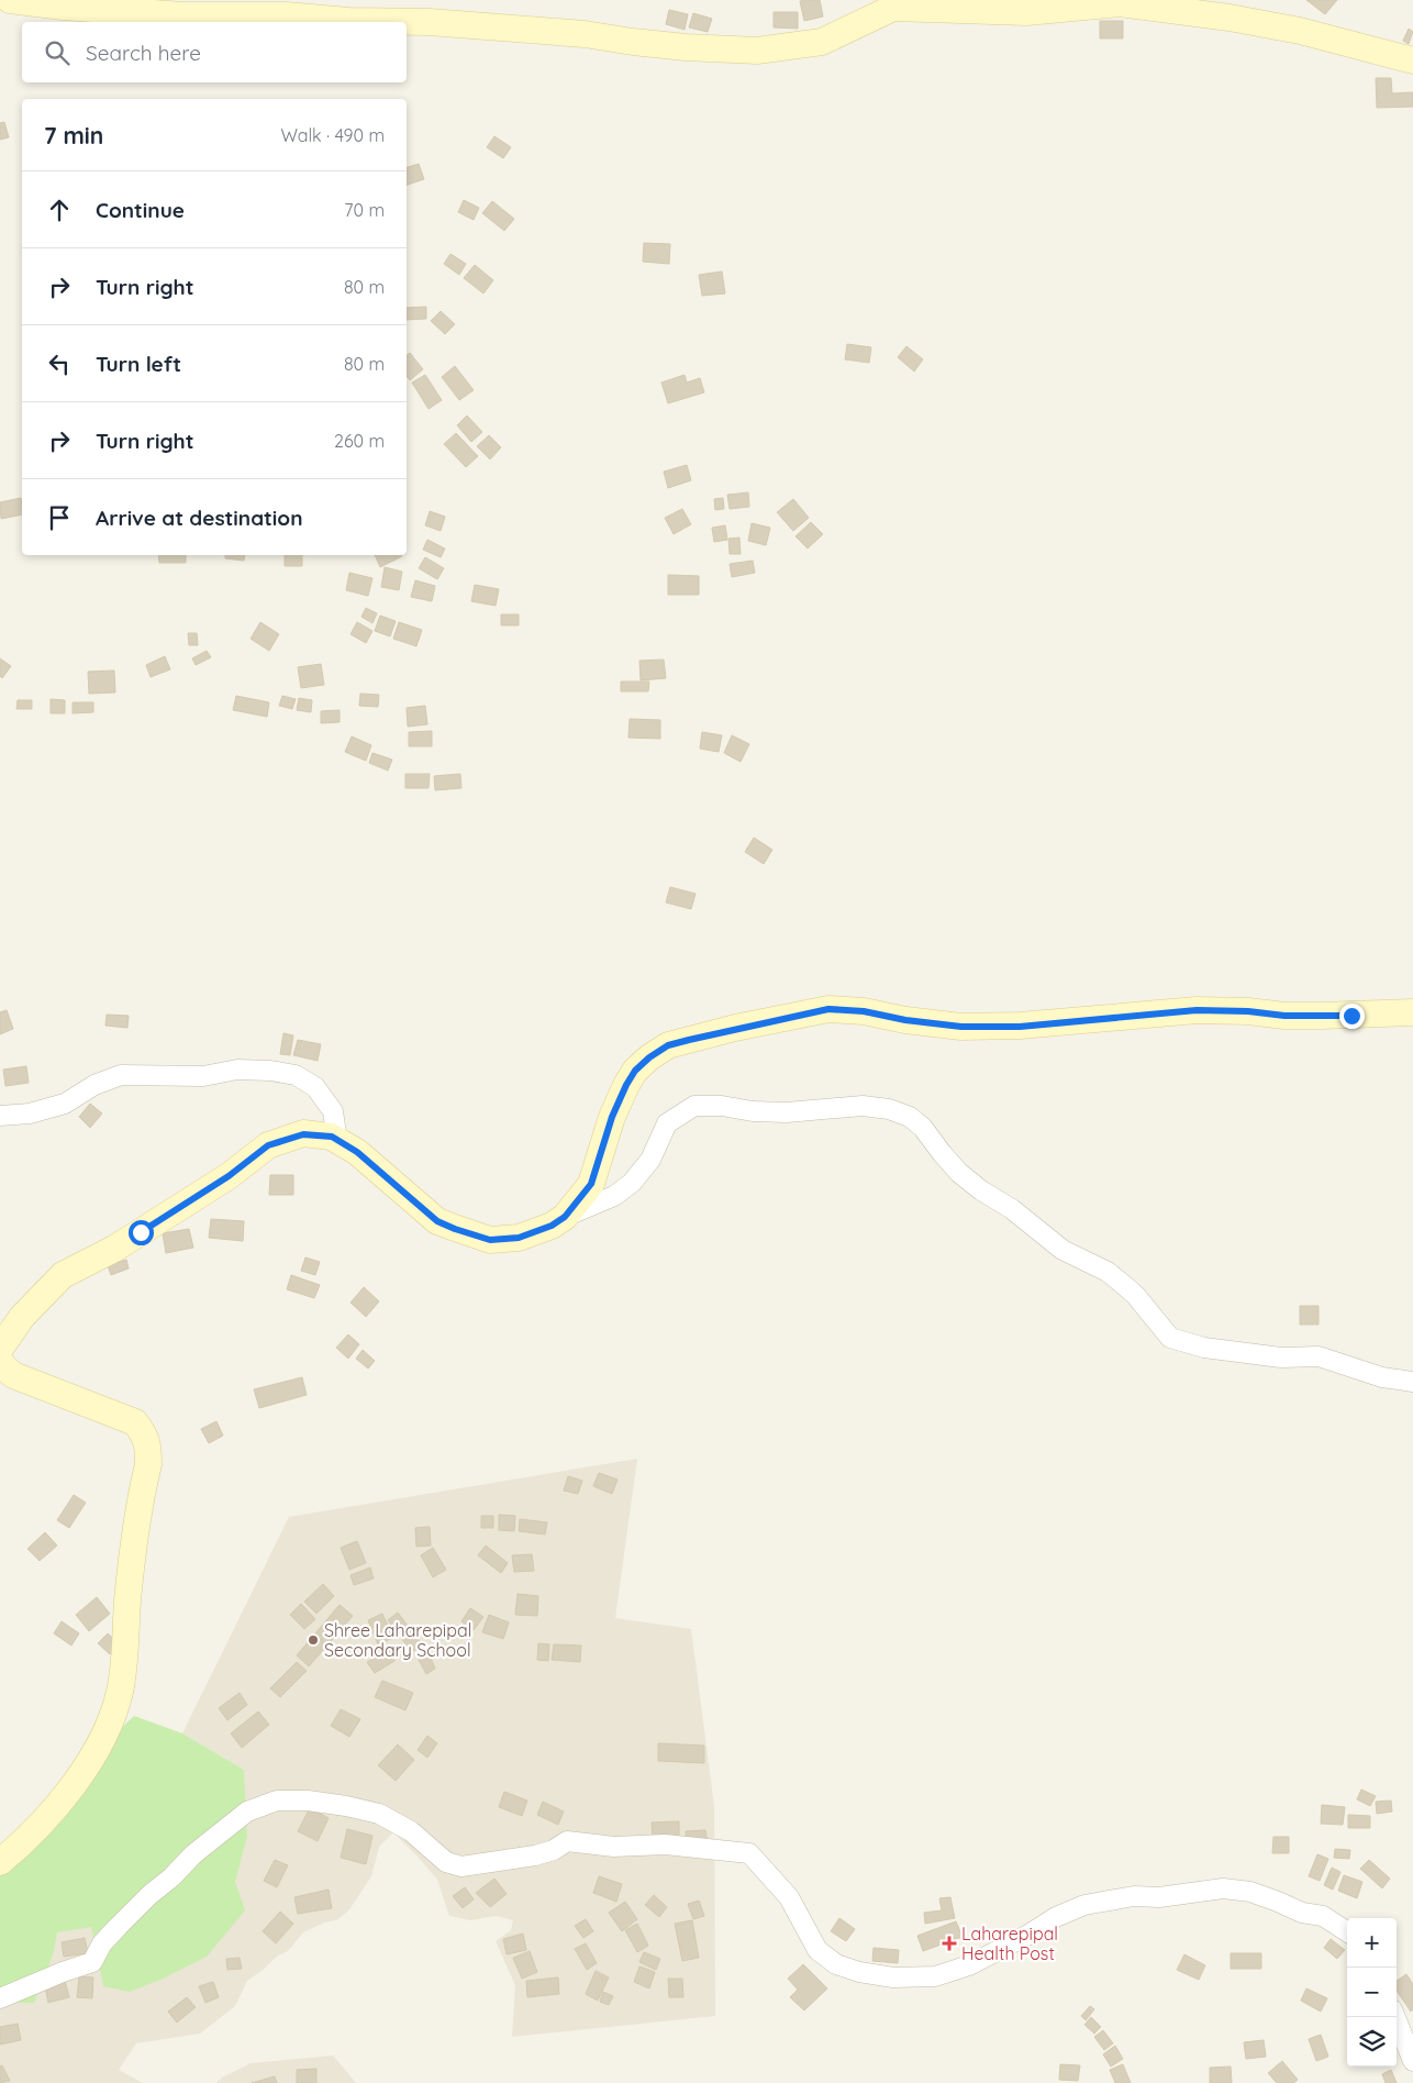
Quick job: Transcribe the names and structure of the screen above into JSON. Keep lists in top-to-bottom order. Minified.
{"places":{"other":["Shree Laharepipal Secondary School"],"health":["Laharepipal Health Post"]},"page":{"search":"Search here","heading":["7 min","Walk · 490 m"],"list":[["Continue","70 m"],["Turn right","80 m"],["Turn left","80 m"],["Turn right","260 m"],"Arrive at destination"],"map_buttons":["+","−"]}}
